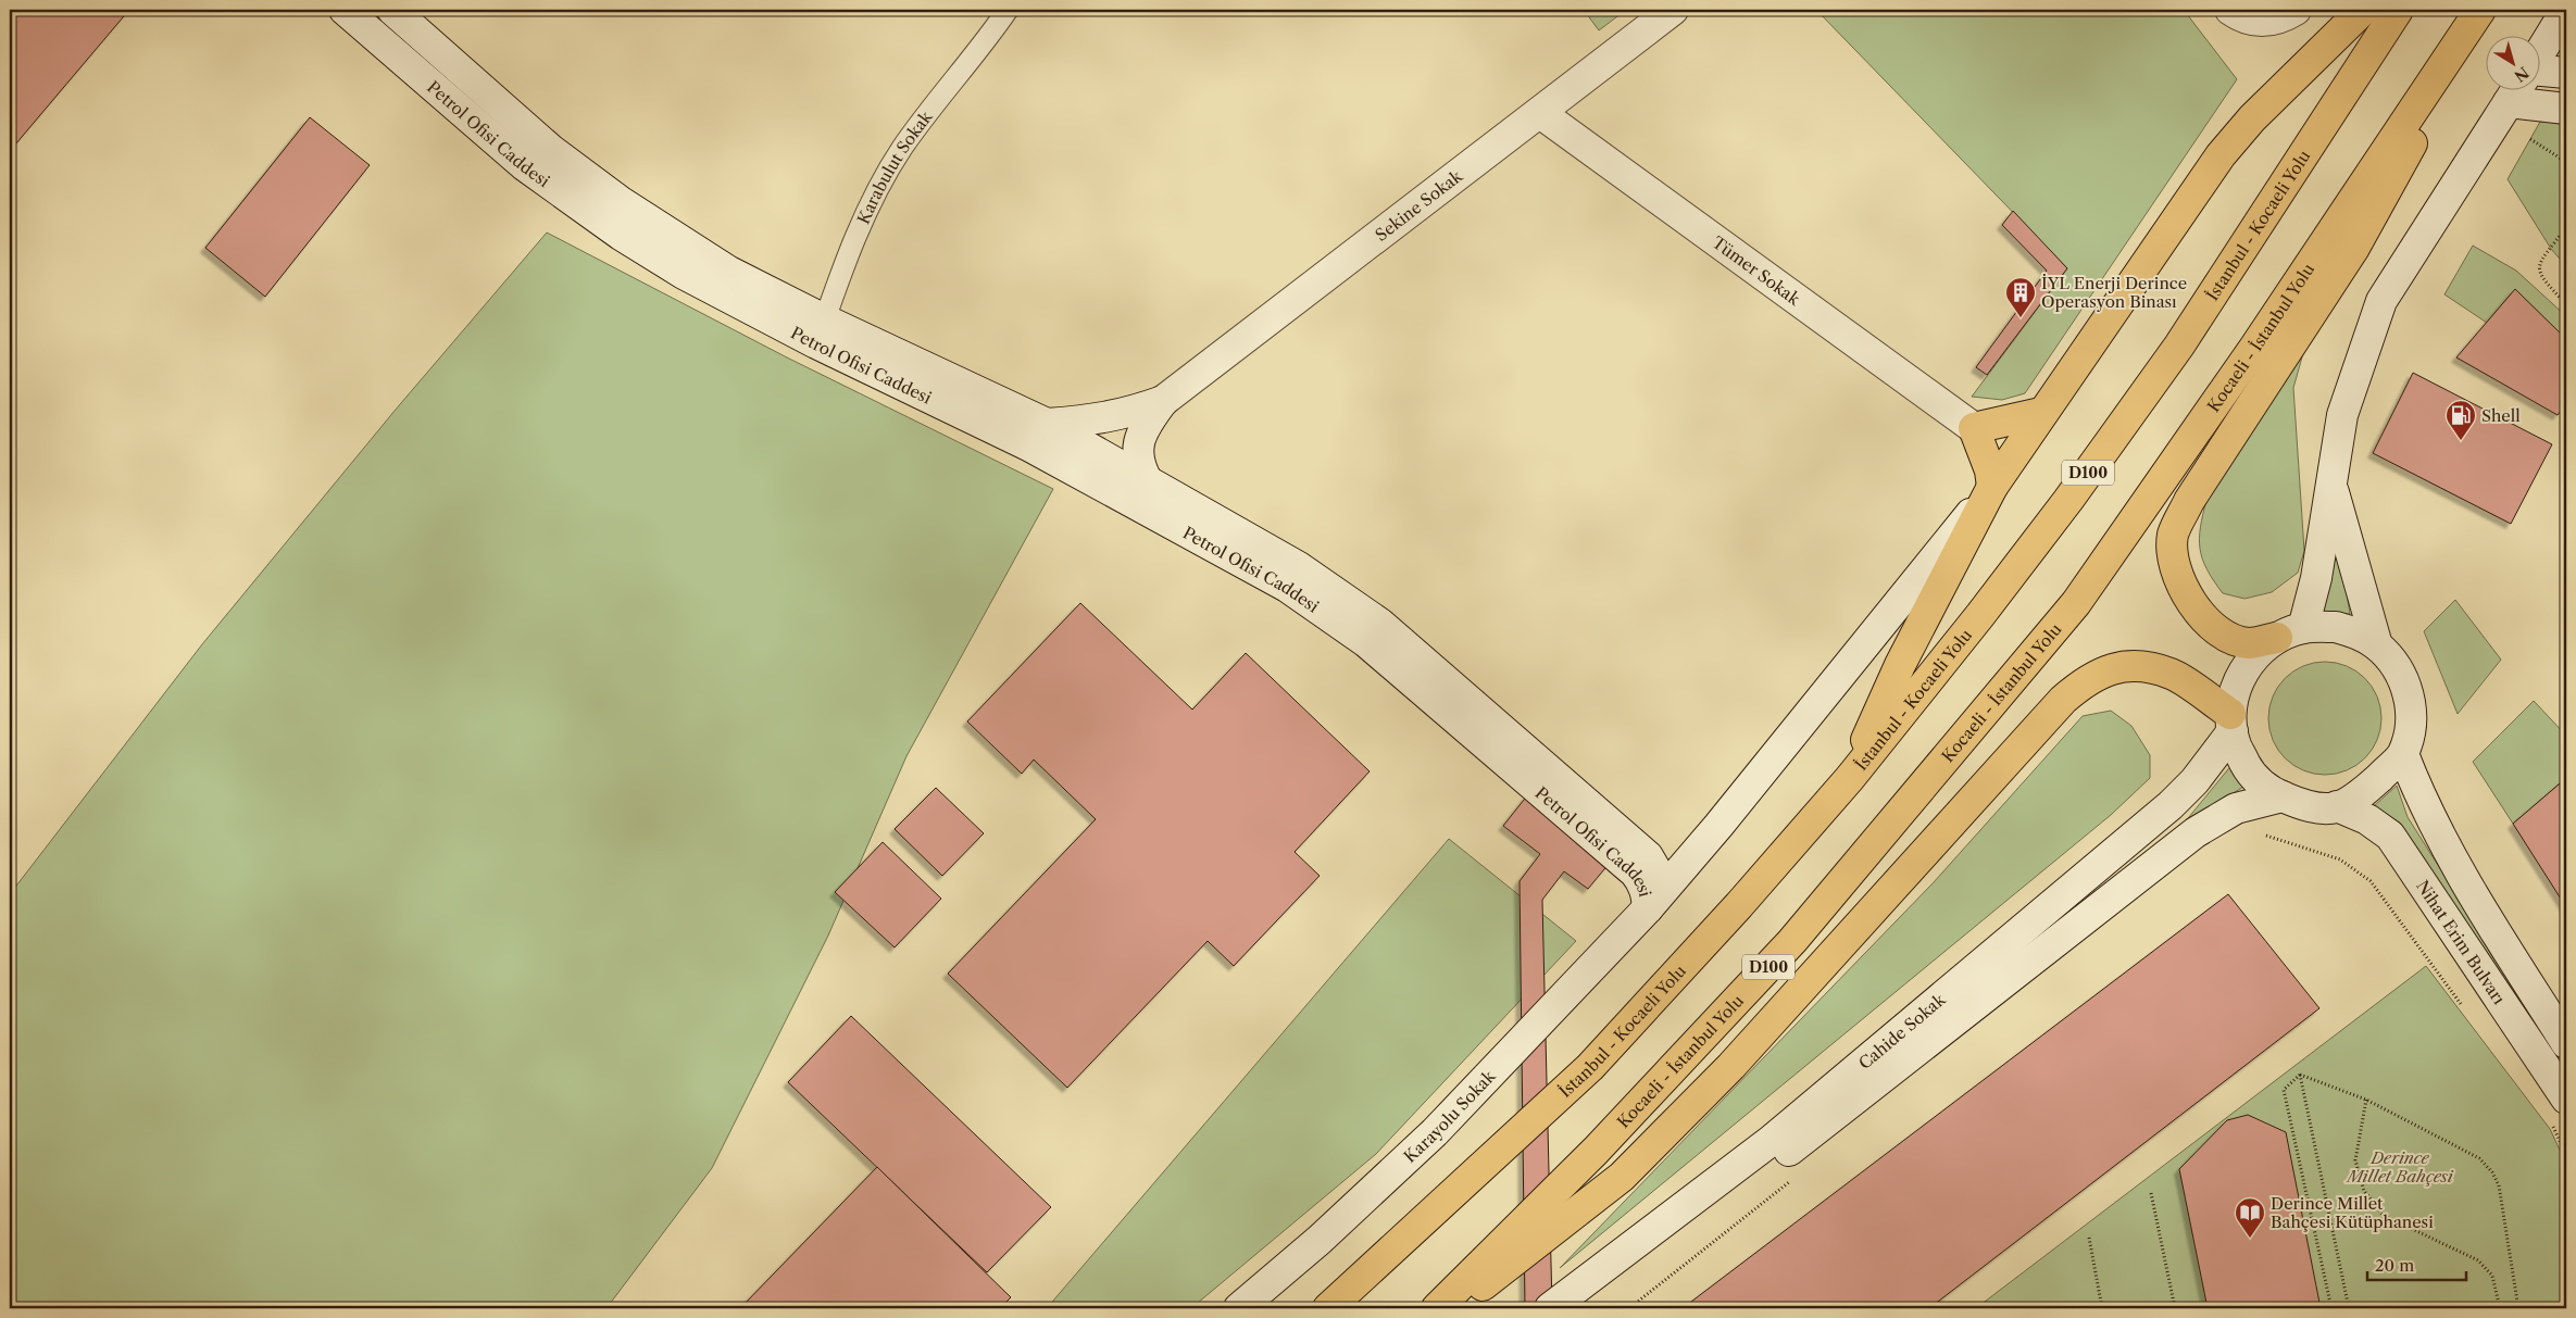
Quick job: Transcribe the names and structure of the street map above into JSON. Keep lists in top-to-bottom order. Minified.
{"streets":{"highway":["İstanbul - Kocaeli Yolu","Kocaeli - İstanbul Yolu","D100"],"main road":["Petrol Ofisi Caddesi","Sekine Sokak","Tümer Sokak","Nihat Erim Bulvarı","Cahide Sokak","Karayolu Sokak"],"lane":["Karabulut Sokak"]},"crossings":[["Petrol Ofisi Caddesi","Karabulut Sokak"],["Petrol Ofisi Caddesi","Karayolu Sokak"],["Sekine Sokak","Tümer Sokak"],["Nihat Erim Bulvarı","Cahide Sokak"]],"parks":["Derince Millet Bahçesi"],"places":{"building":["İYL Enerji Derince Operasyon Binası"],"fuel station":["Shell"],"library":["Derince Millet Bahçesi Kütüphanesi"]},"scale_bar":"20 m","north":"bottom right"}
